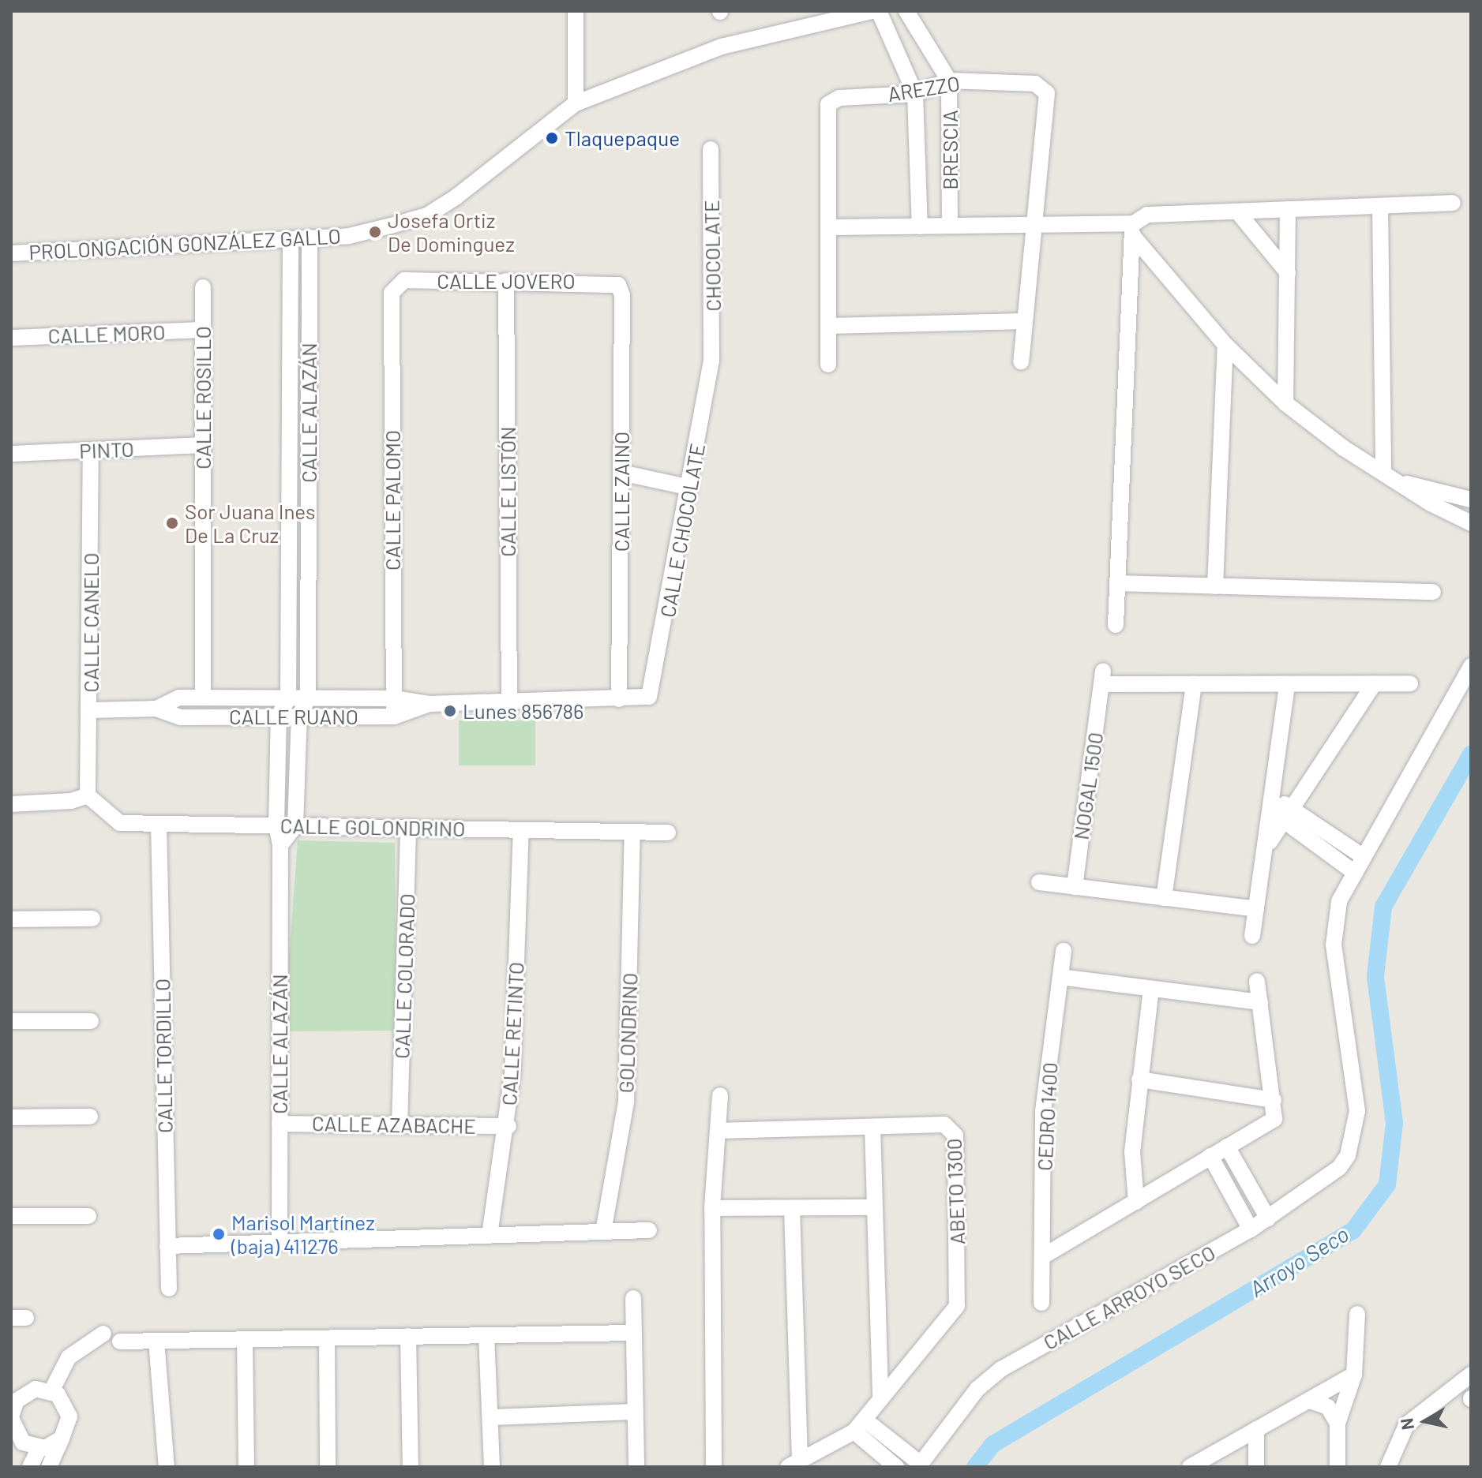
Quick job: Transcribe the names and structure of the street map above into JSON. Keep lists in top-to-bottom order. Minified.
{"streets":{"street":["AREZZO","BRESCIA","PROLONGACIÓN GONZÁLEZ GALLO","CHOCOLATE","CALLE JOVERO","CALLE MORO","CALLE ROSILLO","CALLE ALAZÁN","PINTO","CALLE LISTÓN","CALLE ZAINO","CALLE PALOMO","CALLE CHOCOLATE","CALLE CANELO","CALLE RUANO","NOGAL 1500","CALLE GOLONDRINO","CALLE COLORADO","GOLONDRINO","CALLE RETINTO","CALLE TORDILLO","CEDRO 1400","CALLE AZABACHE","ABETO 1300","CALLE ARROYO SECO"]},"crossings":[["AREZZO","BRESCIA"],["PROLONGACIÓN GONZÁLEZ GALLO","CALLE ALAZÁN"],["CHOCOLATE","CALLE CHOCOLATE"],["CALLE JOVERO","CALLE LISTÓN"],["CALLE JOVERO","CALLE ZAINO"],["CALLE JOVERO","CALLE PALOMO"],["CALLE MORO","CALLE ROSILLO"],["CALLE ROSILLO","PINTO"],["CALLE ROSILLO","CALLE RUANO"],["CALLE ALAZÁN","CALLE RUANO"],["CALLE ALAZÁN","CALLE GOLONDRINO"],["CALLE ALAZÁN","CALLE AZABACHE"],["PINTO","CALLE CANELO"],["CALLE LISTÓN","CALLE RUANO"],["CALLE ZAINO","CALLE RUANO"],["CALLE PALOMO","CALLE RUANO"],["CALLE CHOCOLATE","CALLE RUANO"],["CALLE CANELO","CALLE RUANO"],["CALLE CANELO","CALLE GOLONDRINO"],["CALLE GOLONDRINO","CALLE COLORADO"],["CALLE GOLONDRINO","GOLONDRINO"],["CALLE GOLONDRINO","CALLE RETINTO"],["CALLE GOLONDRINO","CALLE TORDILLO"],["CALLE COLORADO","CALLE AZABACHE"],["CALLE RETINTO","CALLE AZABACHE"]],"water":["Arroyo Seco"],"places":["Tlaquepaque","Josefa Ortiz De Dominguez","Sor Juana Ines De La Cruz","Lunes 856786","Marisol Martínez (baja) 411276"],"north":"left"}
